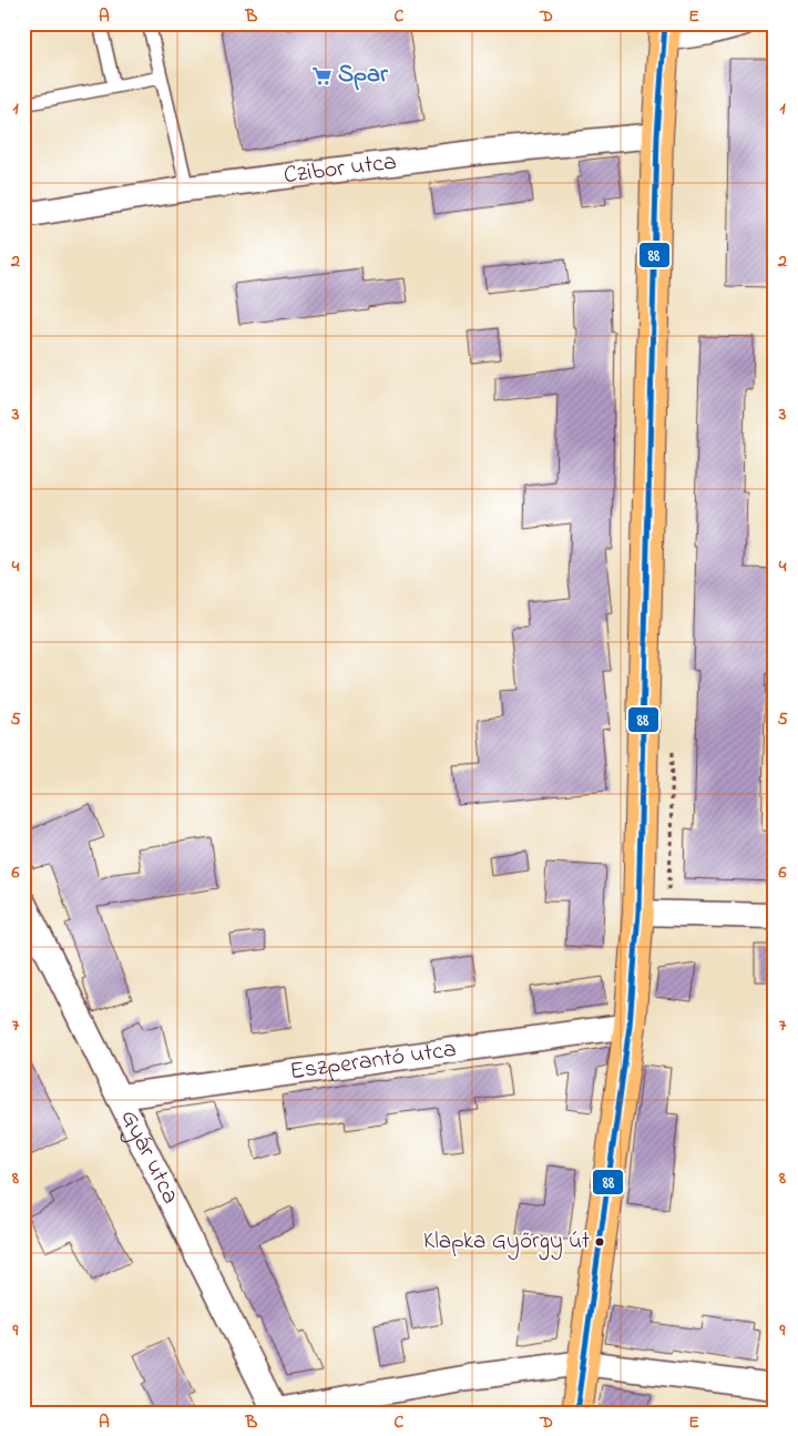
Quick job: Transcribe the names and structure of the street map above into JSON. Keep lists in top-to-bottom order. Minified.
{"streets":{"street":["Czibor utca","Eszperantó utca","Gyár utca"]},"crossings":[["Eszperantó utca","Gyár utca"]],"places":{"supermarket":["Spar"],"other":["Klapka Győrgy út"]},"lines":["transit line 88"],"grid":{"columns":["A","B","C","D","E"],"rows":["1","2","3","4","5","6","7","8","9"]}}
